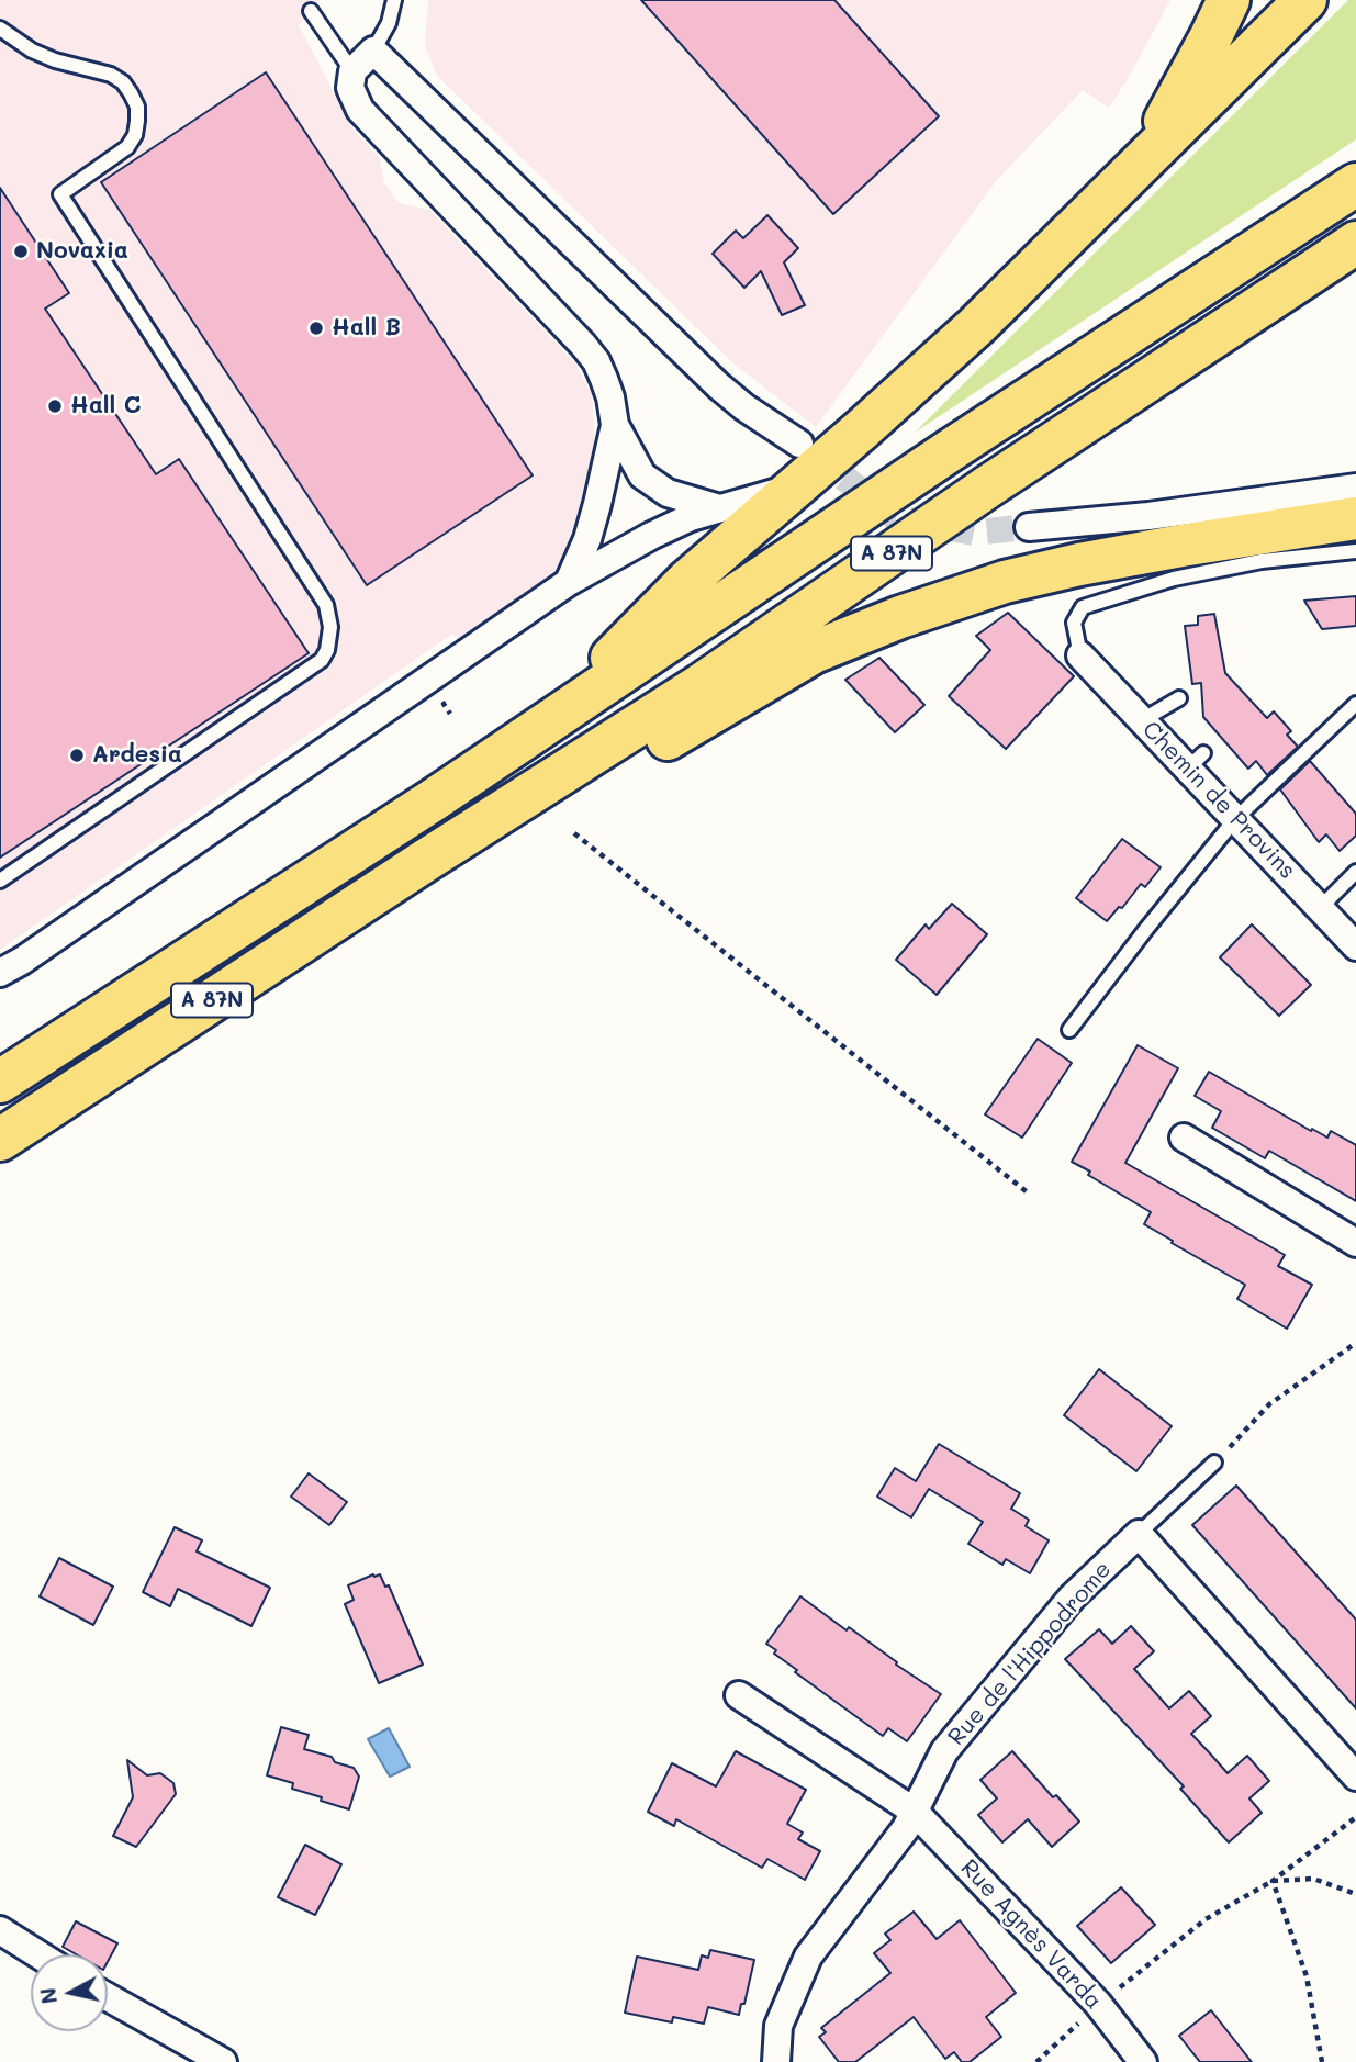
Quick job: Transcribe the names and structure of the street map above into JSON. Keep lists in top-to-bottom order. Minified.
{"streets":{"highway":["A 87N"],"street":["Chemin de Provins","Rue de l'Hippodrome","Rue Agnès Varda"]},"crossings":[["Rue de l'Hippodrome","Rue Agnès Varda"]],"places":["Novaxia","Hall B","Hall C","Ardesia"],"north":"left"}
